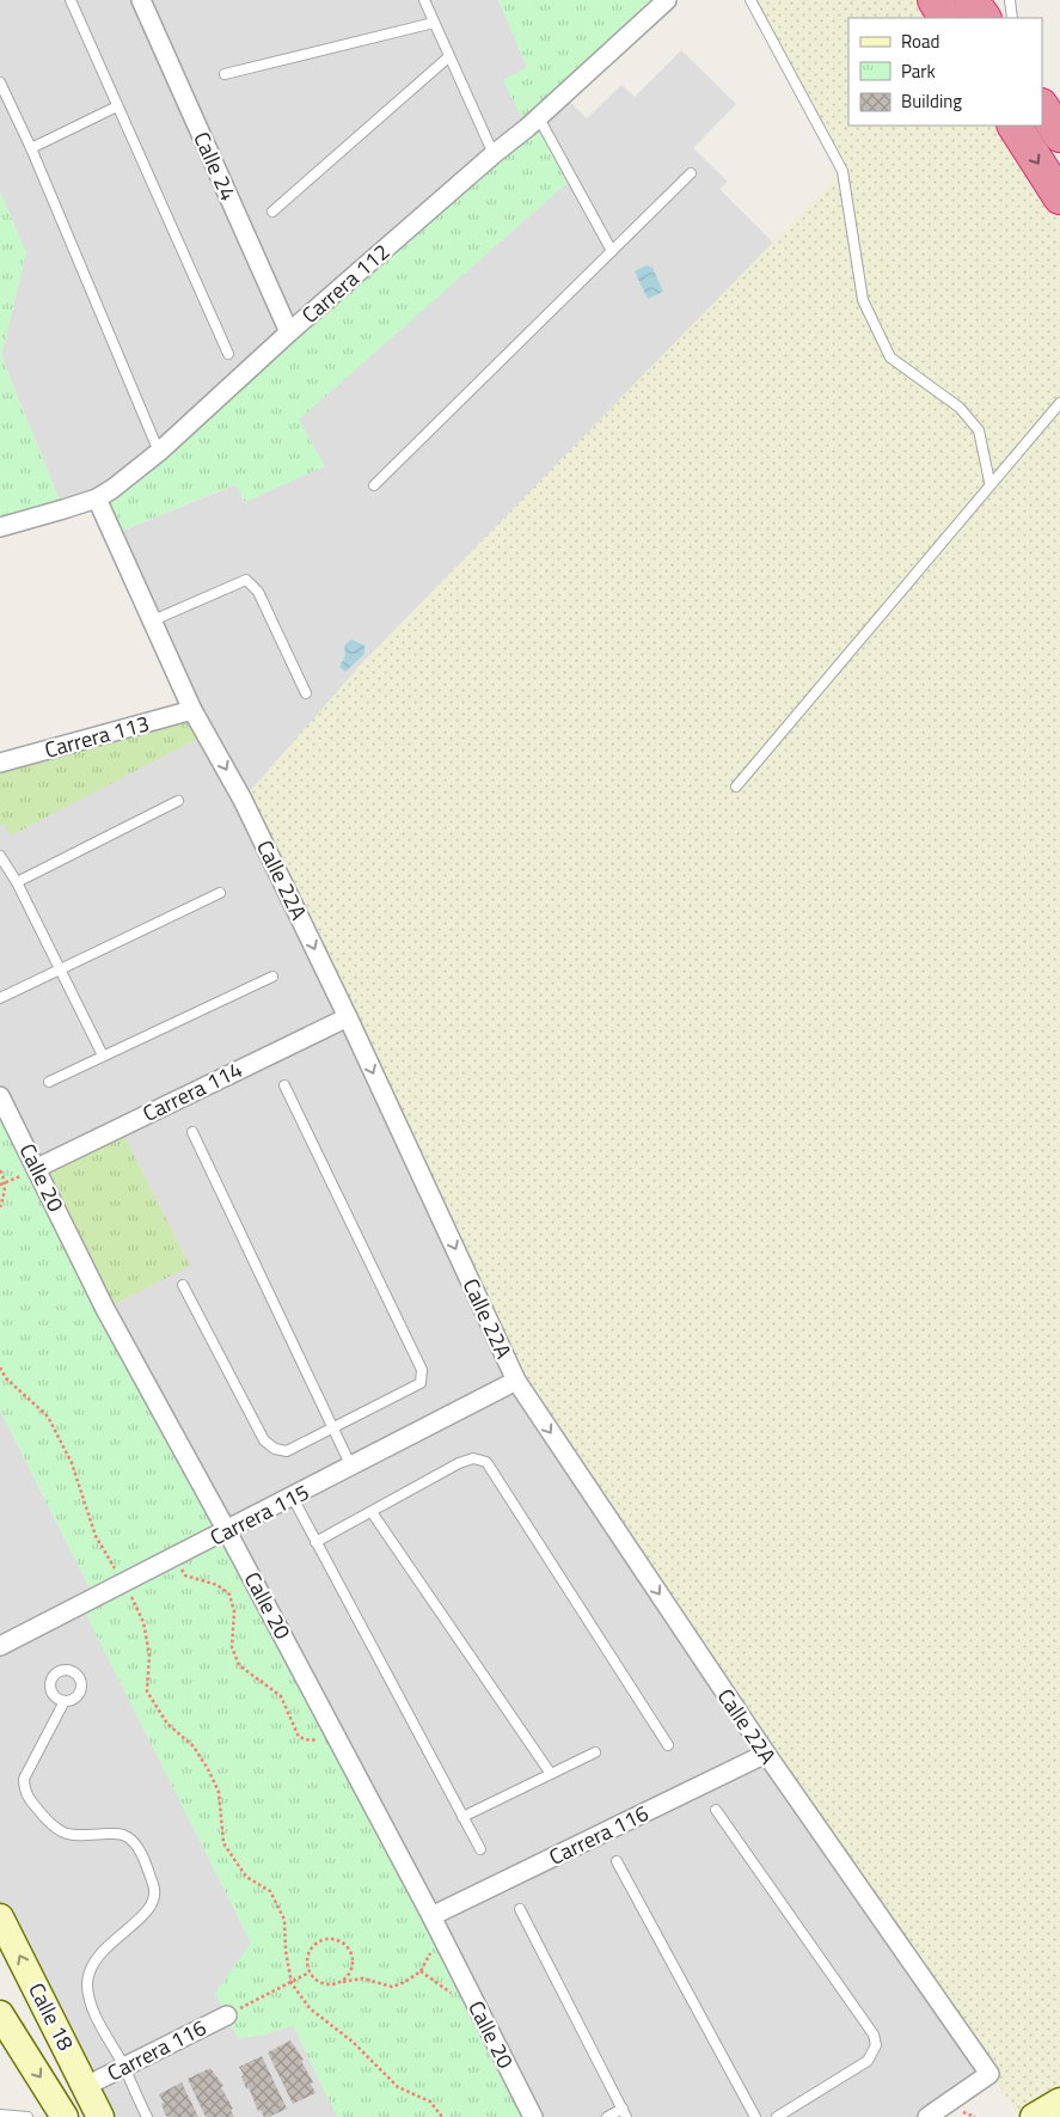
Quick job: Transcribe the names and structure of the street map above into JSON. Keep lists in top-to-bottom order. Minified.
{"streets":{"main road":["Calle 18"],"street":["Calle 24","Carrera 112","Carrera 113","Calle 22A","Carrera 114","Calle 20","Carrera 115","Carrera 116"]},"crossings":[["Calle 24","Carrera 112"],["Carrera 112","Calle 22A"],["Carrera 113","Calle 22A"],["Calle 22A","Carrera 114"],["Calle 22A","Carrera 115"],["Calle 22A","Carrera 116"],["Carrera 114","Calle 20"],["Calle 20","Carrera 115"],["Calle 20","Carrera 116"],["Carrera 116","Calle 18"]],"one_way":["Calle 22A"],"legend":["Road","Park","Building"]}
